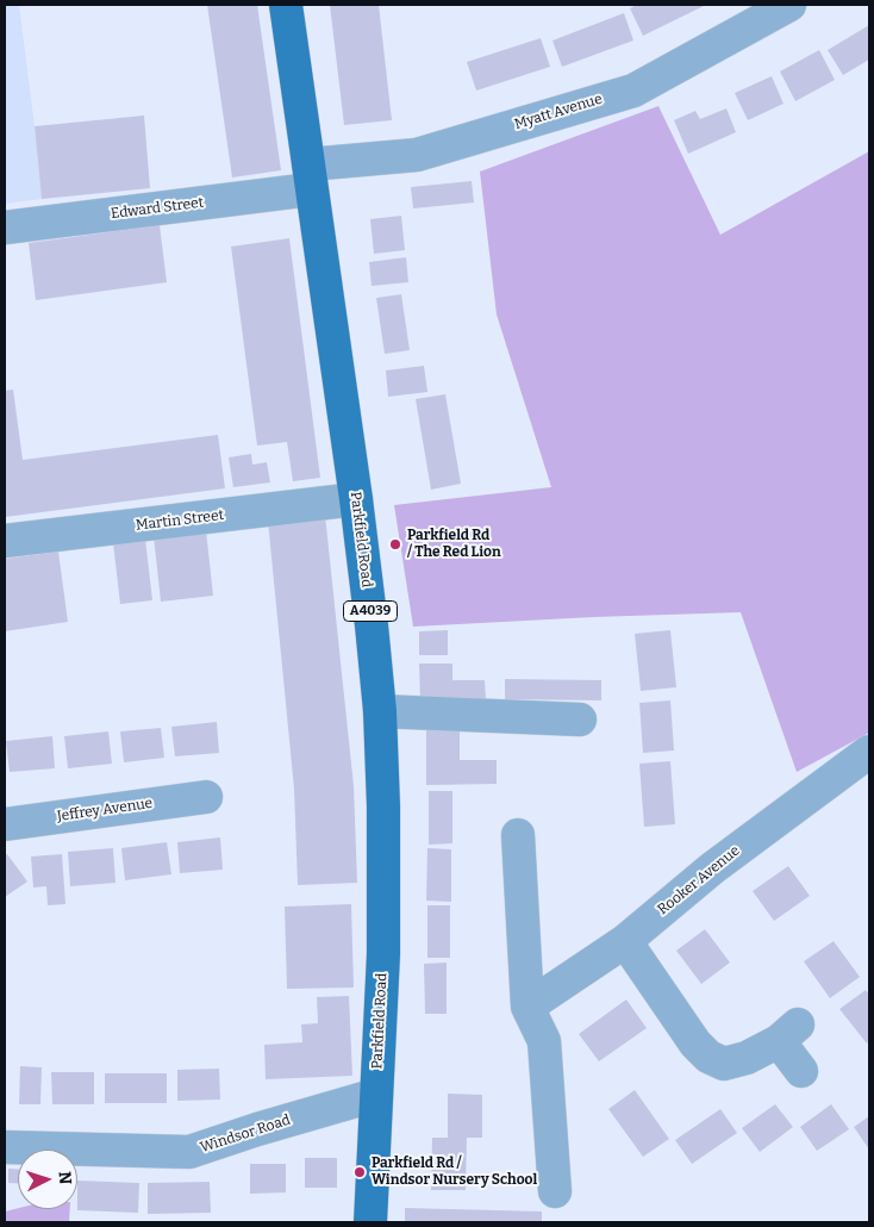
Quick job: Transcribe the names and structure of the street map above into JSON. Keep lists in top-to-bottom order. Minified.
{"streets":{"main road":["Parkfield Road","A4039"],"street":["Myatt Avenue","Edward Street","Martin Street","Jeffrey Avenue","Rooker Avenue","Windsor Road"]},"crossings":[["Myatt Avenue","Edward Street"],["Myatt Avenue","Parkfield Road"],["Edward Street","Parkfield Road"],["Martin Street","Parkfield Road"],["Parkfield Road","Windsor Road"]],"places":["Parkfield Rd / The Red Lion","Parkfield Rd / Windsor Nursery School"],"north":"right"}
